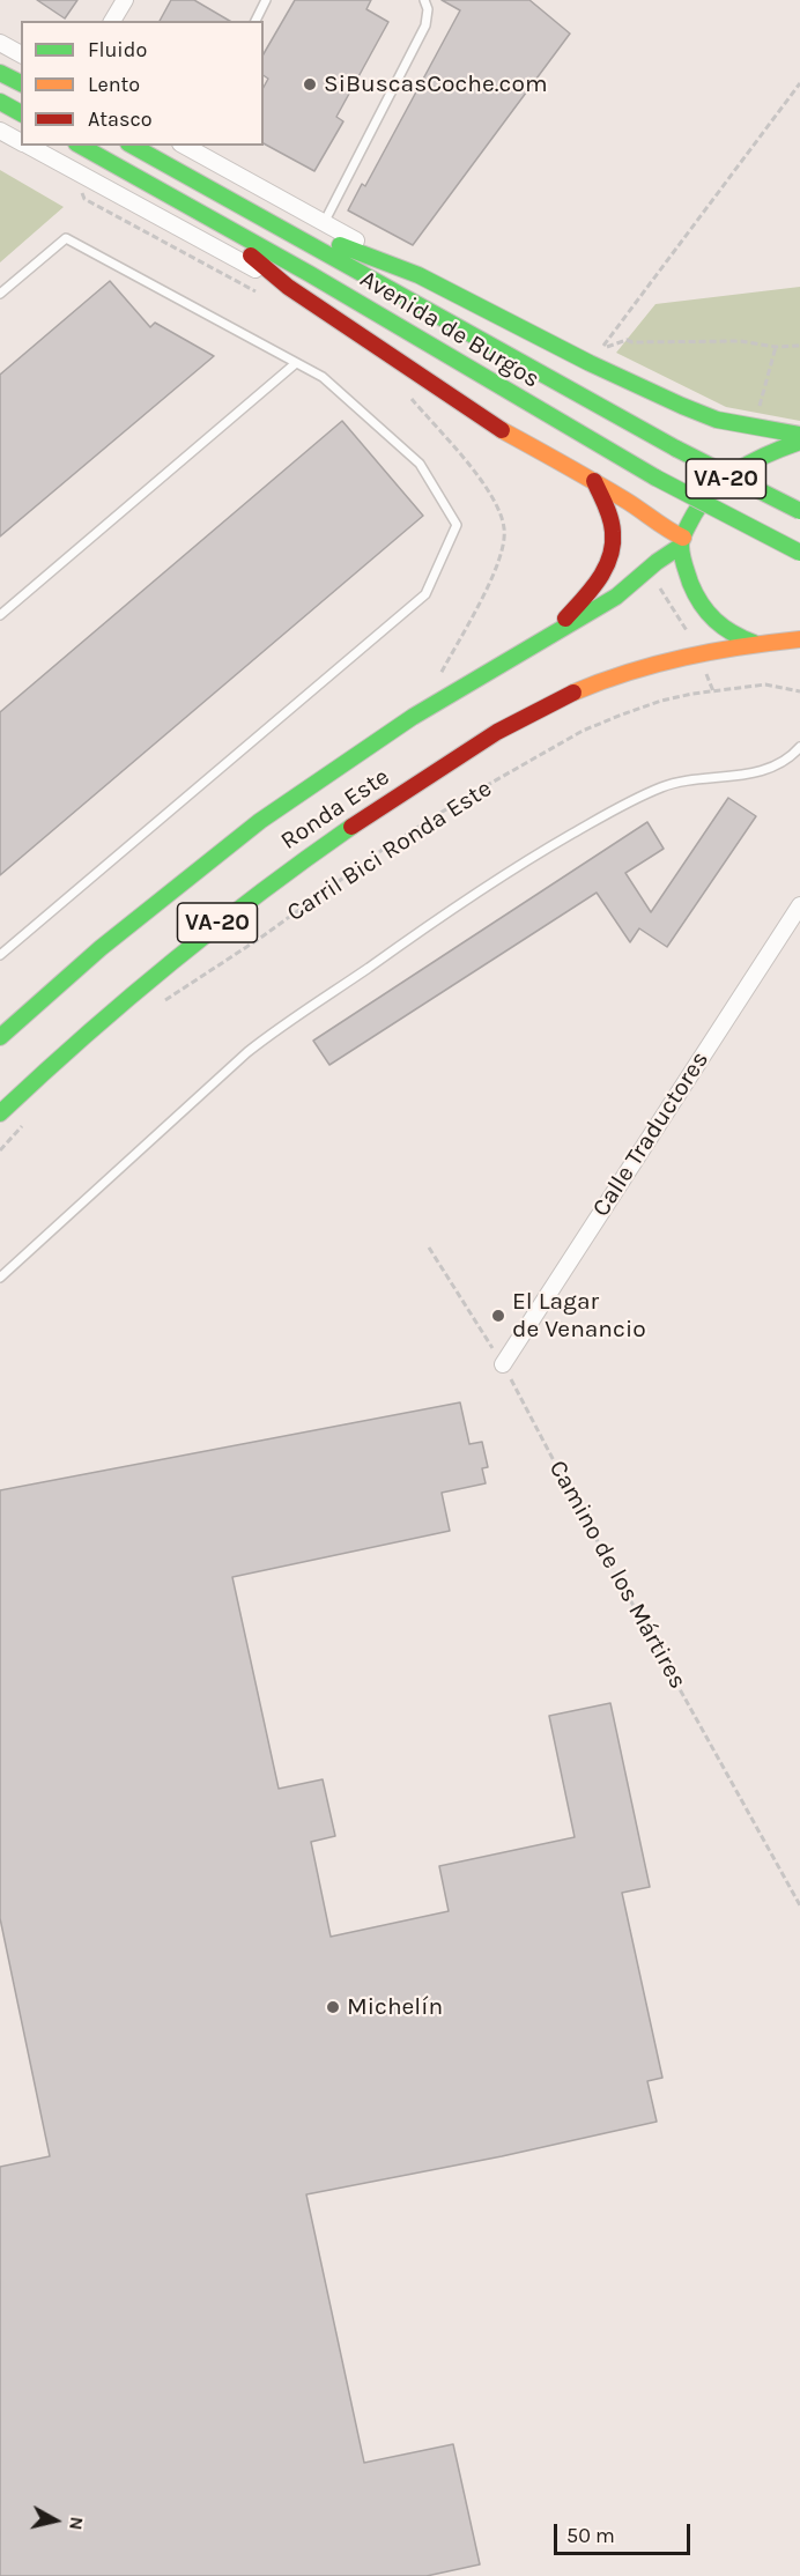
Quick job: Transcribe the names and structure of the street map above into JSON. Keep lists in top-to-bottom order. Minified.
{"streets":{"highway":["Avenida de Burgos","VA-20","Ronda Este"],"street":["Calle Traductores"],"path":["Carril Bici Ronda Este","Camino de los Mártires"]},"crossings":[["Calle Traductores","Camino de los Mártires"]],"places":["SiBuscasCoche.com","El Lagar de Venancio","Michelín"],"legend":["Fluido","Lento","Atasco"],"scale_bar":"50 m","north":"right"}
